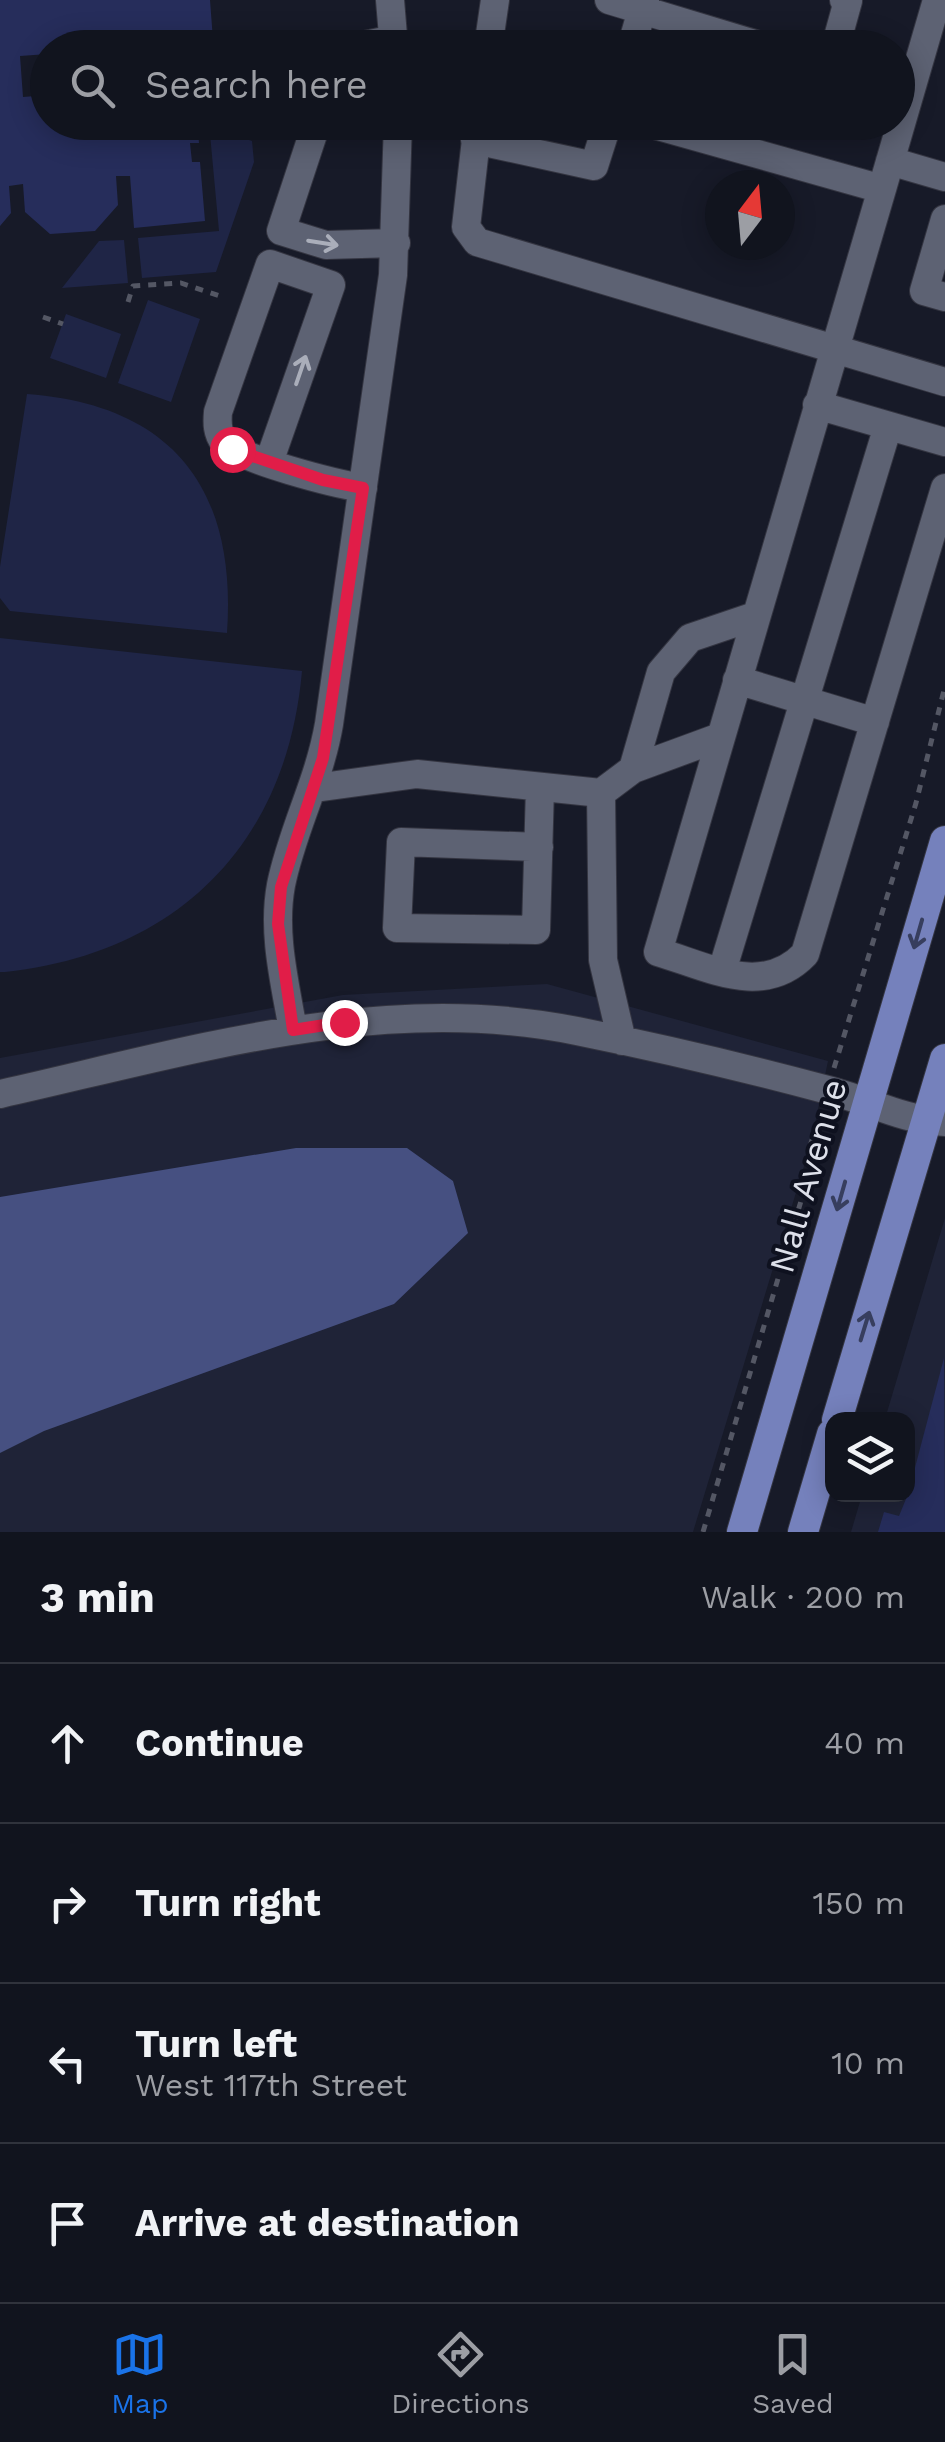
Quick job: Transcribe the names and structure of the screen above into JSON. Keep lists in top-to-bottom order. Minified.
{"streets":{"main road":["Nall Avenue"]},"north":"top","page":{"search":"Search here","heading":["3 min","Walk · 200 m"],"list":[["Continue","40 m"],["Turn right","150 m"],["Turn left","West 117th Street","10 m"],"Arrive at destination"],"nav":["Map","Directions","Saved"]}}
